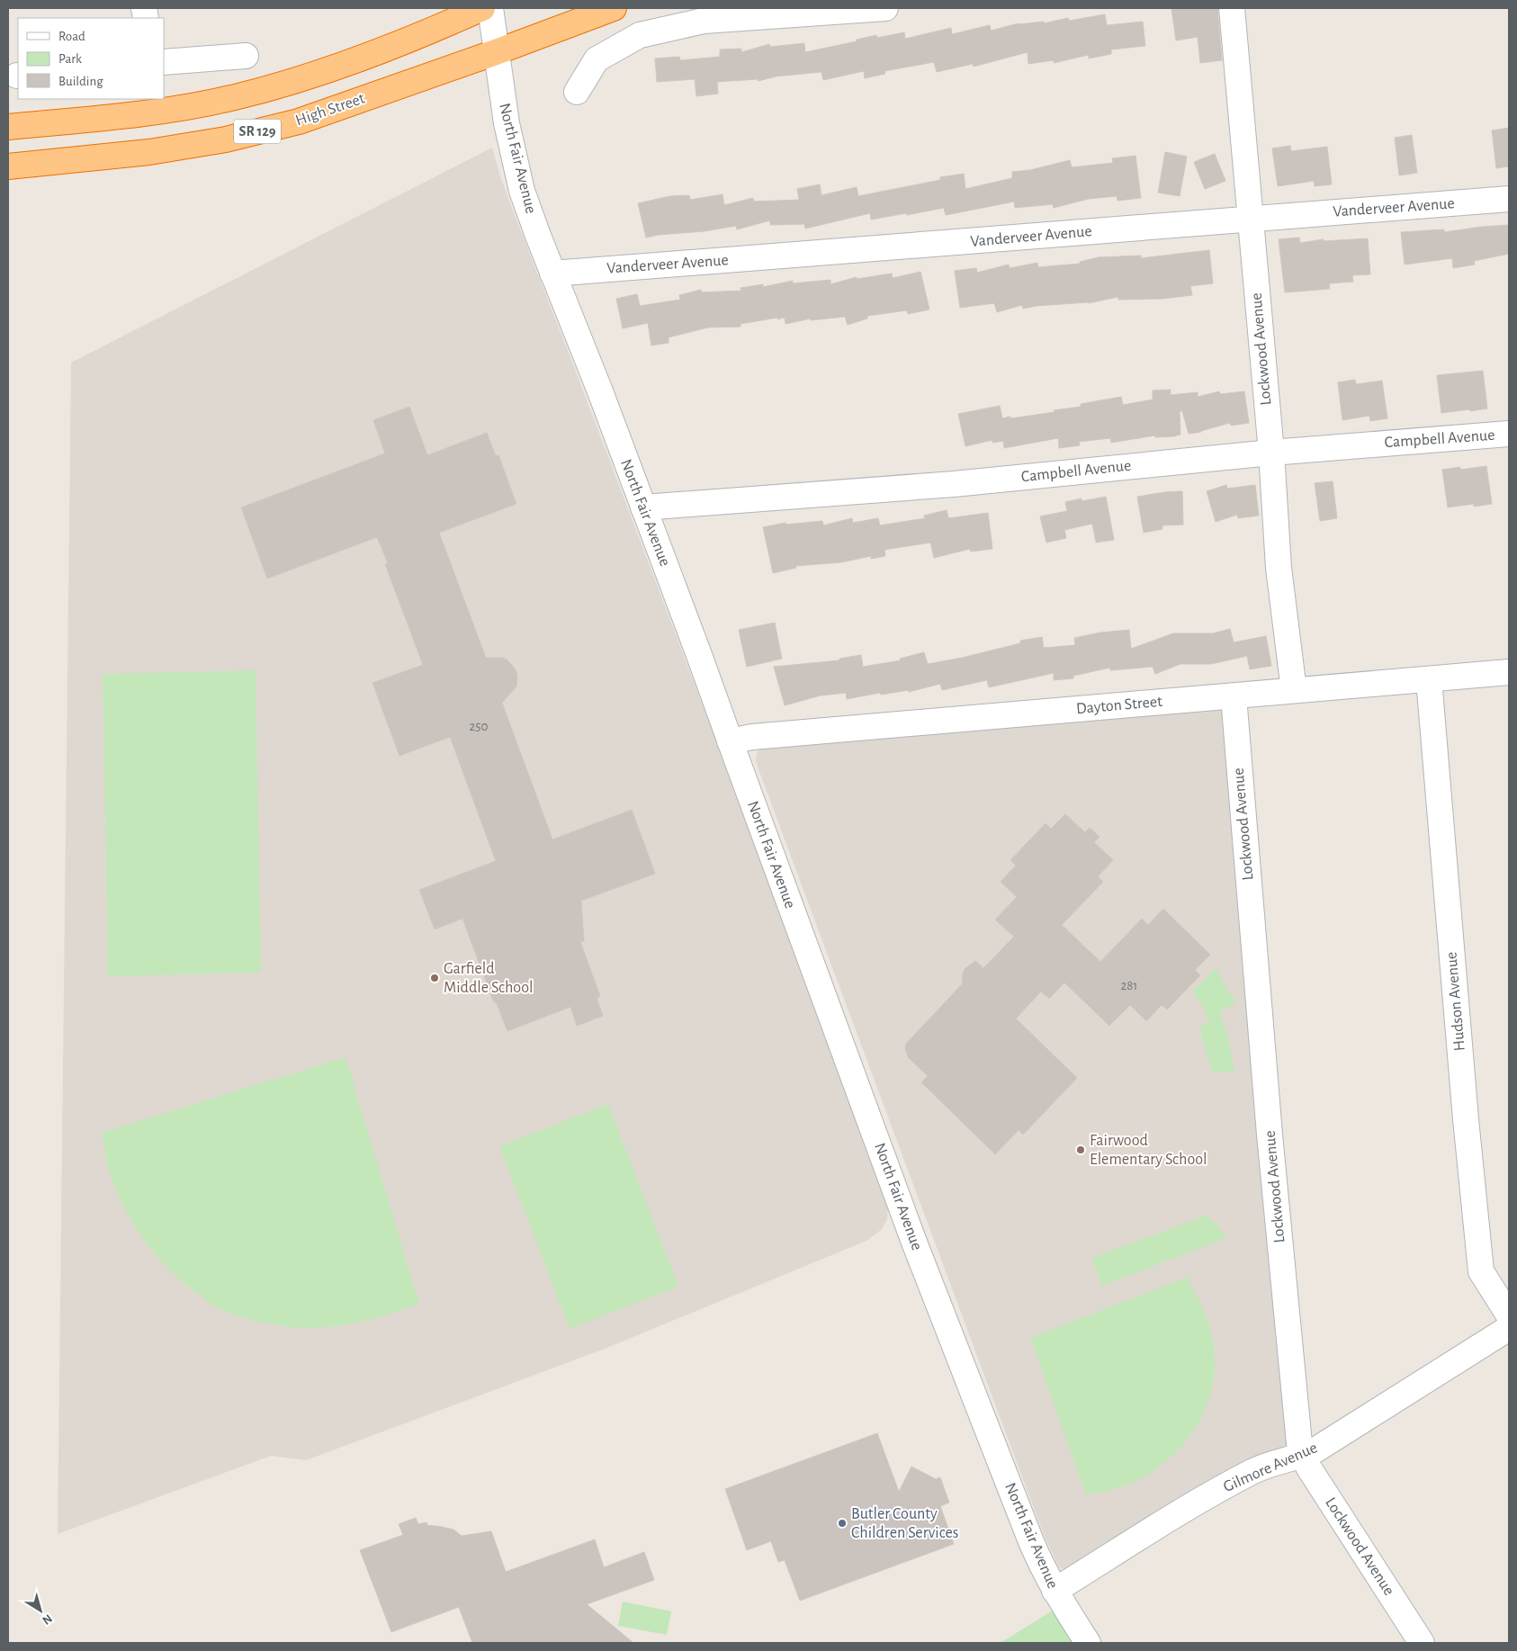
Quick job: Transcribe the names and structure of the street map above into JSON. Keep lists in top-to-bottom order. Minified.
{"streets":{"highway":["High Street","SR 129"],"street":["North Fair Avenue","Vanderveer Avenue","Lockwood Avenue","Campbell Avenue","Dayton Street","Hudson Avenue","Gilmore Avenue"]},"crossings":[["High Street","North Fair Avenue"],["North Fair Avenue","Vanderveer Avenue"],["North Fair Avenue","Campbell Avenue"],["North Fair Avenue","Dayton Street"],["North Fair Avenue","Gilmore Avenue"],["Vanderveer Avenue","Lockwood Avenue"],["Lockwood Avenue","Campbell Avenue"],["Lockwood Avenue","Dayton Street"],["Lockwood Avenue","Gilmore Avenue"],["Dayton Street","Hudson Avenue"]],"places":["Garfield Middle School","Fairwood Elementary School","Butler County Children Services"],"house_numbers":["250","281"],"legend":["Road","Park","Building"],"north":"bottom right"}
